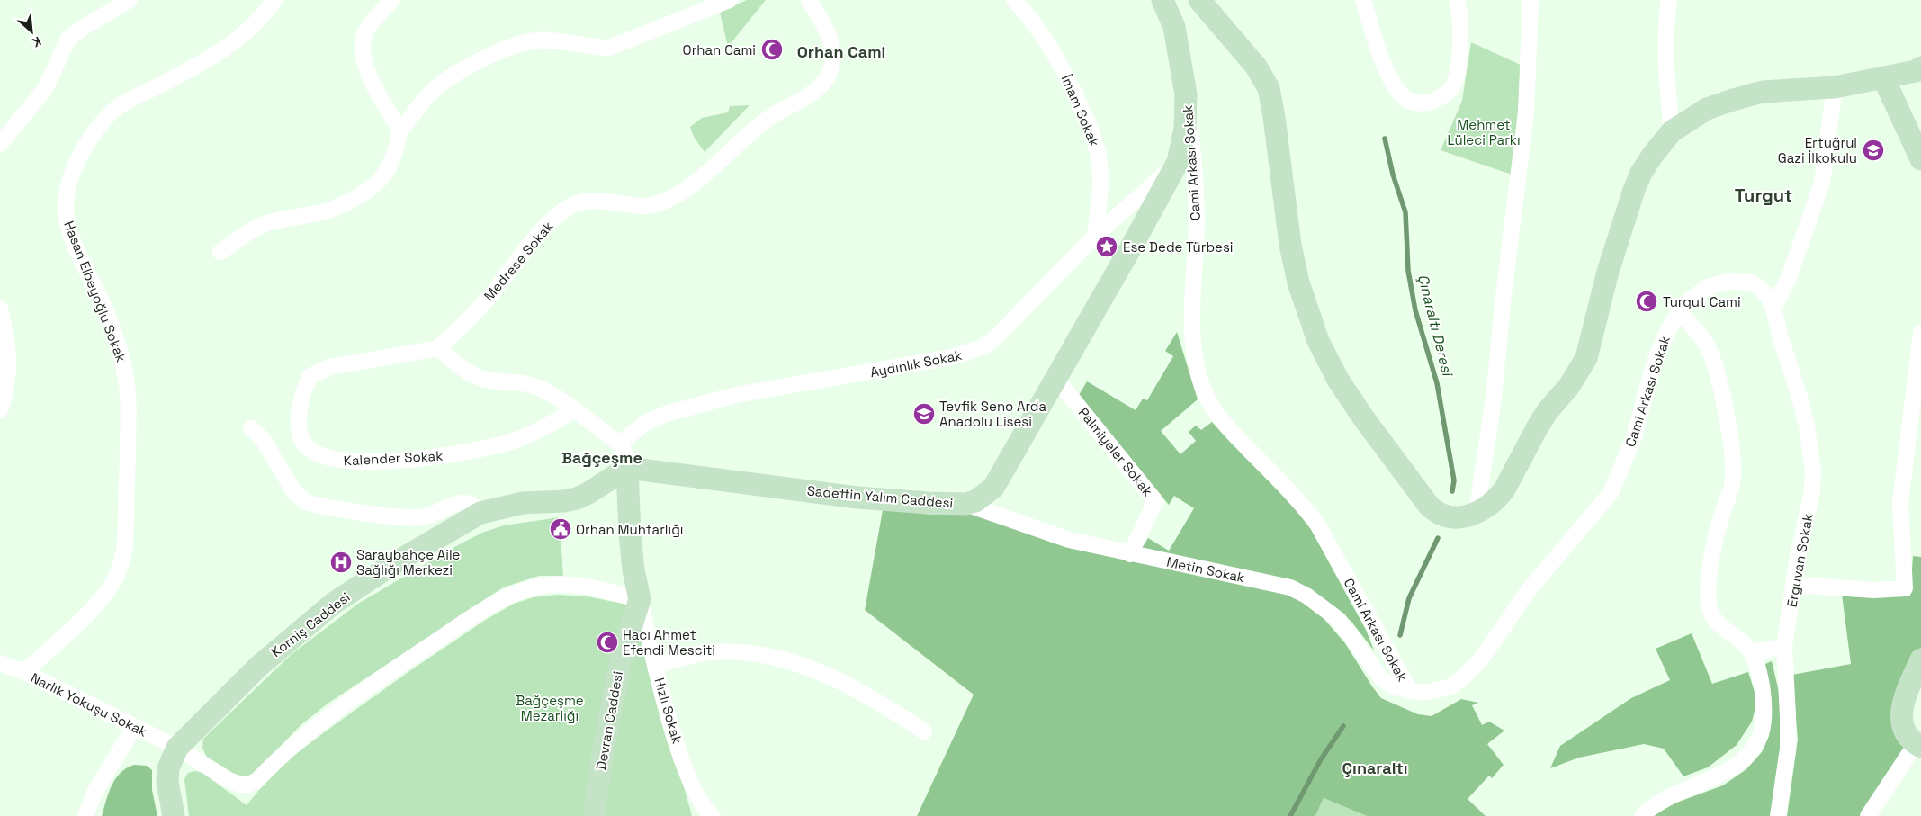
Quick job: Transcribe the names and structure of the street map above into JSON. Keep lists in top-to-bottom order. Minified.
{"streets":{"main road":["Sadettin Yalım Caddesi","Korniş Caddesi","Devran Caddesi"],"street":["İmam Sokak","Cami Arkası Sokak","Medrese Sokak","Hasan Elbeyoğlu Sokak","Aydınlık Sokak","Palmiyeler Sokak","Kalender Sokak","Erguvan Sokak","Metin Sokak","Narlık Yokuşu Sokak","Hızlı Sokak"]},"crossings":[["İmam Sokak","Aydınlık Sokak"],["Cami Arkası Sokak","Sadettin Yalım Caddesi"],["Cami Arkası Sokak","Erguvan Sokak"],["Cami Arkası Sokak","Metin Sokak"],["Medrese Sokak","Kalender Sokak"],["Hasan Elbeyoğlu Sokak","Narlık Yokuşu Sokak"],["Aydınlık Sokak","Sadettin Yalım Caddesi"],["Palmiyeler Sokak","Sadettin Yalım Caddesi"],["Palmiyeler Sokak","Metin Sokak"],["Sadettin Yalım Caddesi","Metin Sokak"],["Sadettin Yalım Caddesi","Korniş Caddesi"],["Sadettin Yalım Caddesi","Devran Caddesi"],["Korniş Caddesi","Narlık Yokuşu Sokak"],["Korniş Caddesi","Devran Caddesi"],["Narlık Yokuşu Sokak","Hızlı Sokak"],["Narlık Yokuşu Sokak","Devran Caddesi"],["Hızlı Sokak","Devran Caddesi"]],"districts":["Orhan Cami","Turgut","Bağçeşme","Çınaraltı"],"water":["Çınaraltı Deresi"],"parks":["Mehmet Lüleci Parkı","Bağçeşme Mezarlığı"],"places":{"mosque":["Orhan Cami","Turgut Cami","Hacı Ahmet Efendi Mesciti"],"school or university":["Ertuğrul Gazi İlkokulu","Tevfik Seno Arda Anadolu Lisesi"],"place":["Ese Dede Türbesi"],"public building":["Orhan Muhtarlığı"],"hospital":["Saraybahçe Aile Sağlığı Merkezi"]},"north":"bottom right"}
